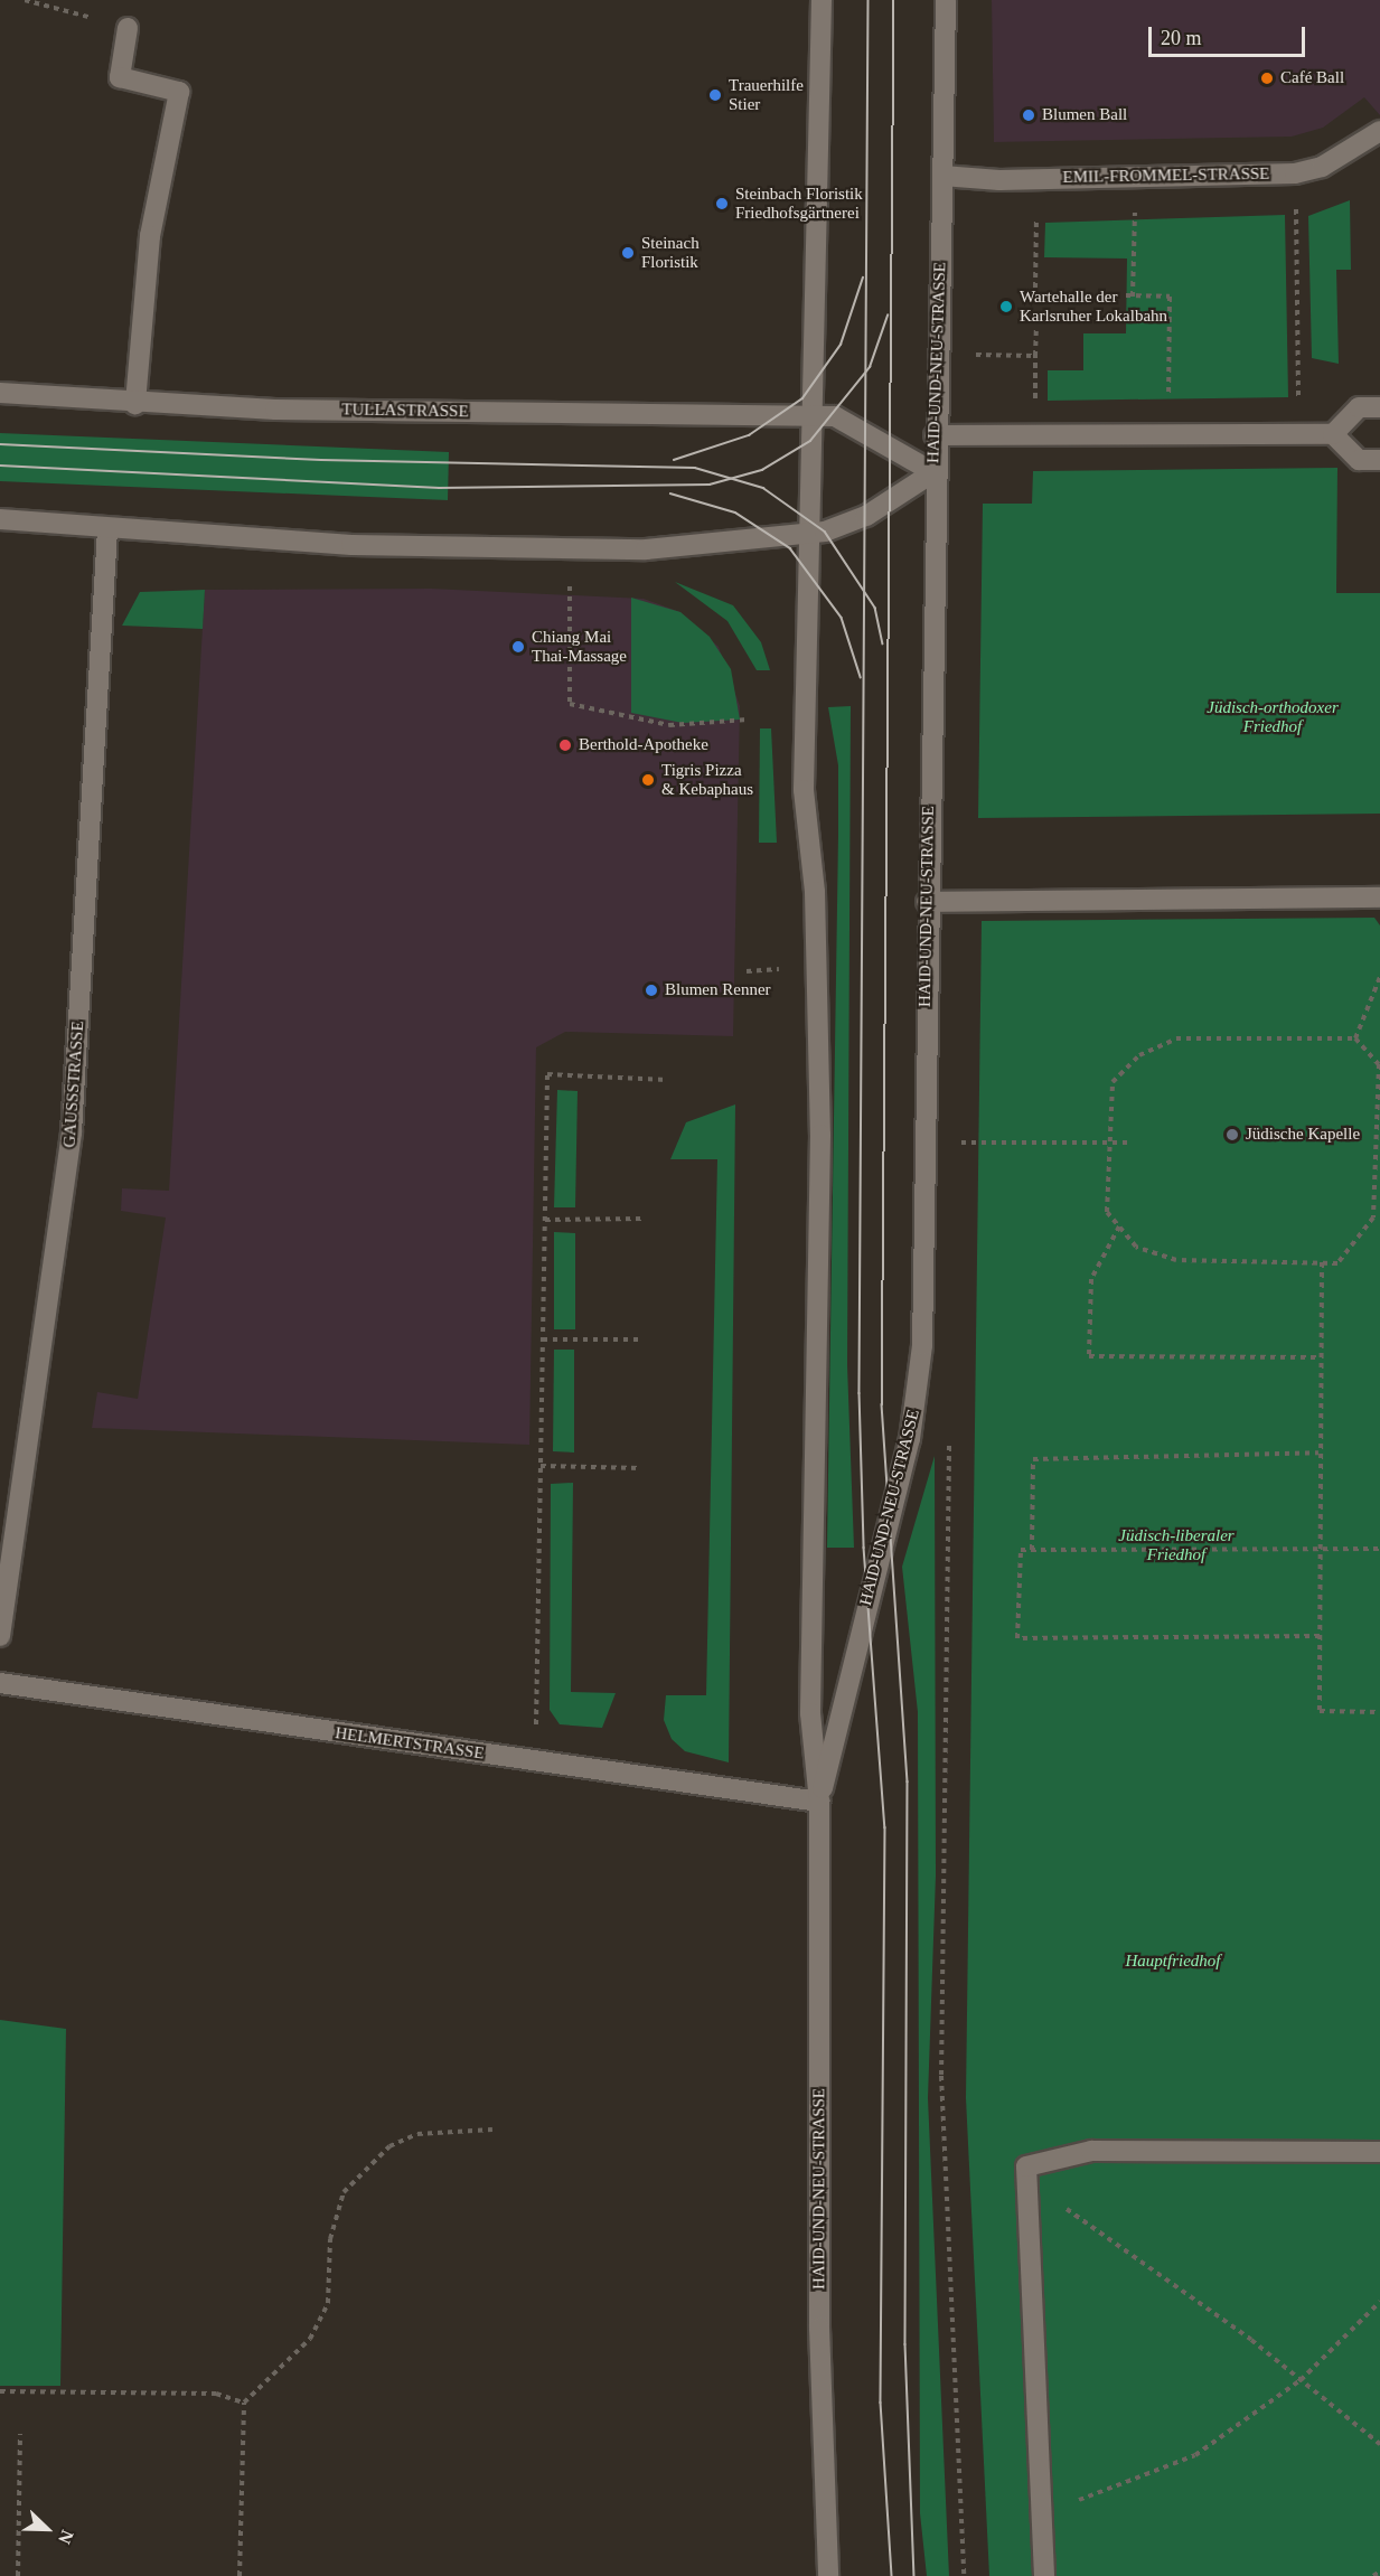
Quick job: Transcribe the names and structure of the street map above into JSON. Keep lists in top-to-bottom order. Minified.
{"streets":{"main road":["EMIL-FROMMEL-STRASSE","HAID-UND-NEU-STRASSE","TULLASTRASSE","GAUSSSTRASSE","HELMERTSTRASSE"]},"crossings":[["EMIL-FROMMEL-STRASSE","HAID-UND-NEU-STRASSE"],["HAID-UND-NEU-STRASSE","TULLASTRASSE"],["HAID-UND-NEU-STRASSE","HELMERTSTRASSE"]],"parks":["Jüdisch-orthodoxer Friedhof","Jüdisch-liberaler Friedhof","Hauptfriedhof"],"places":["Café Ball","Trauerhilfe Stier","Blumen Ball","Steinbach Floristik Friedhofsgärtnerei","Steinach Floristik","Wartehalle der Karlsruher Lokalbahn","Chiang Mai Thai-Massage","Berthold-Apotheke","Tigris Pizza & Kebaphaus","Blumen Renner","Jüdische Kapelle"],"scale_bar":"20 m","north":"bottom right"}
